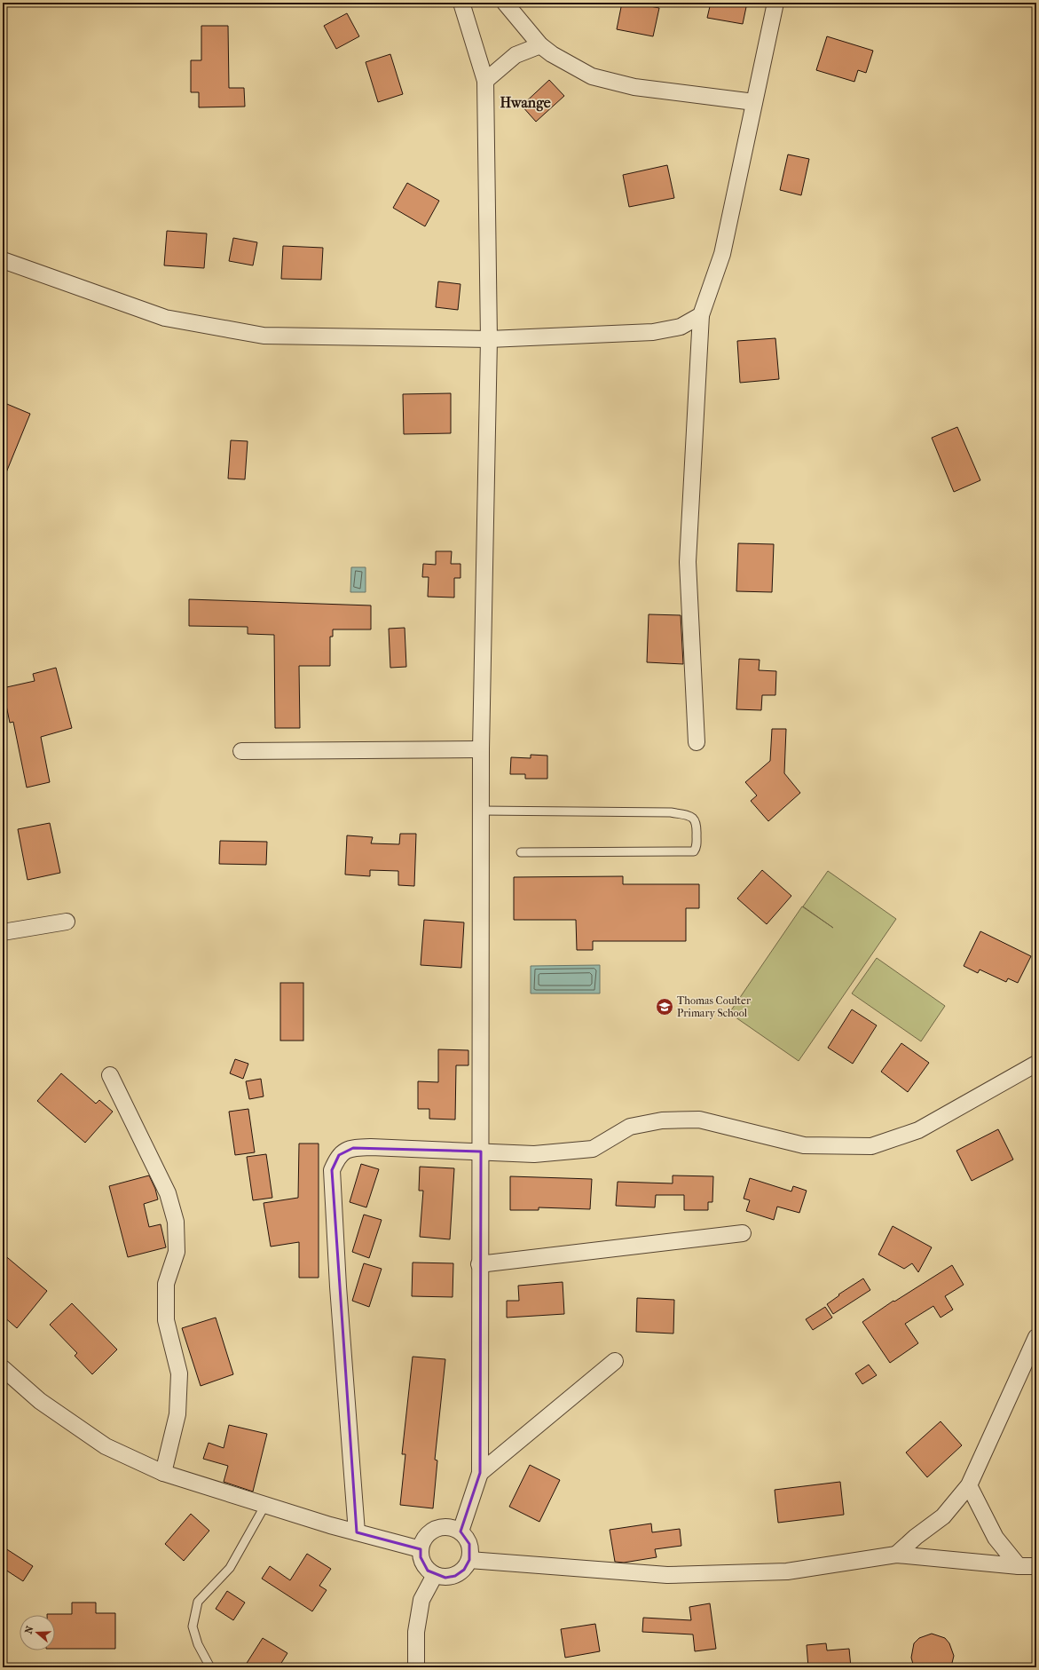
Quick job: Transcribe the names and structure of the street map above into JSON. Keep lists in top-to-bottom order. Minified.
{"districts":["Hwange"],"places":{"school or university":["Thomas Coulter Primary School"]},"north":"left"}
